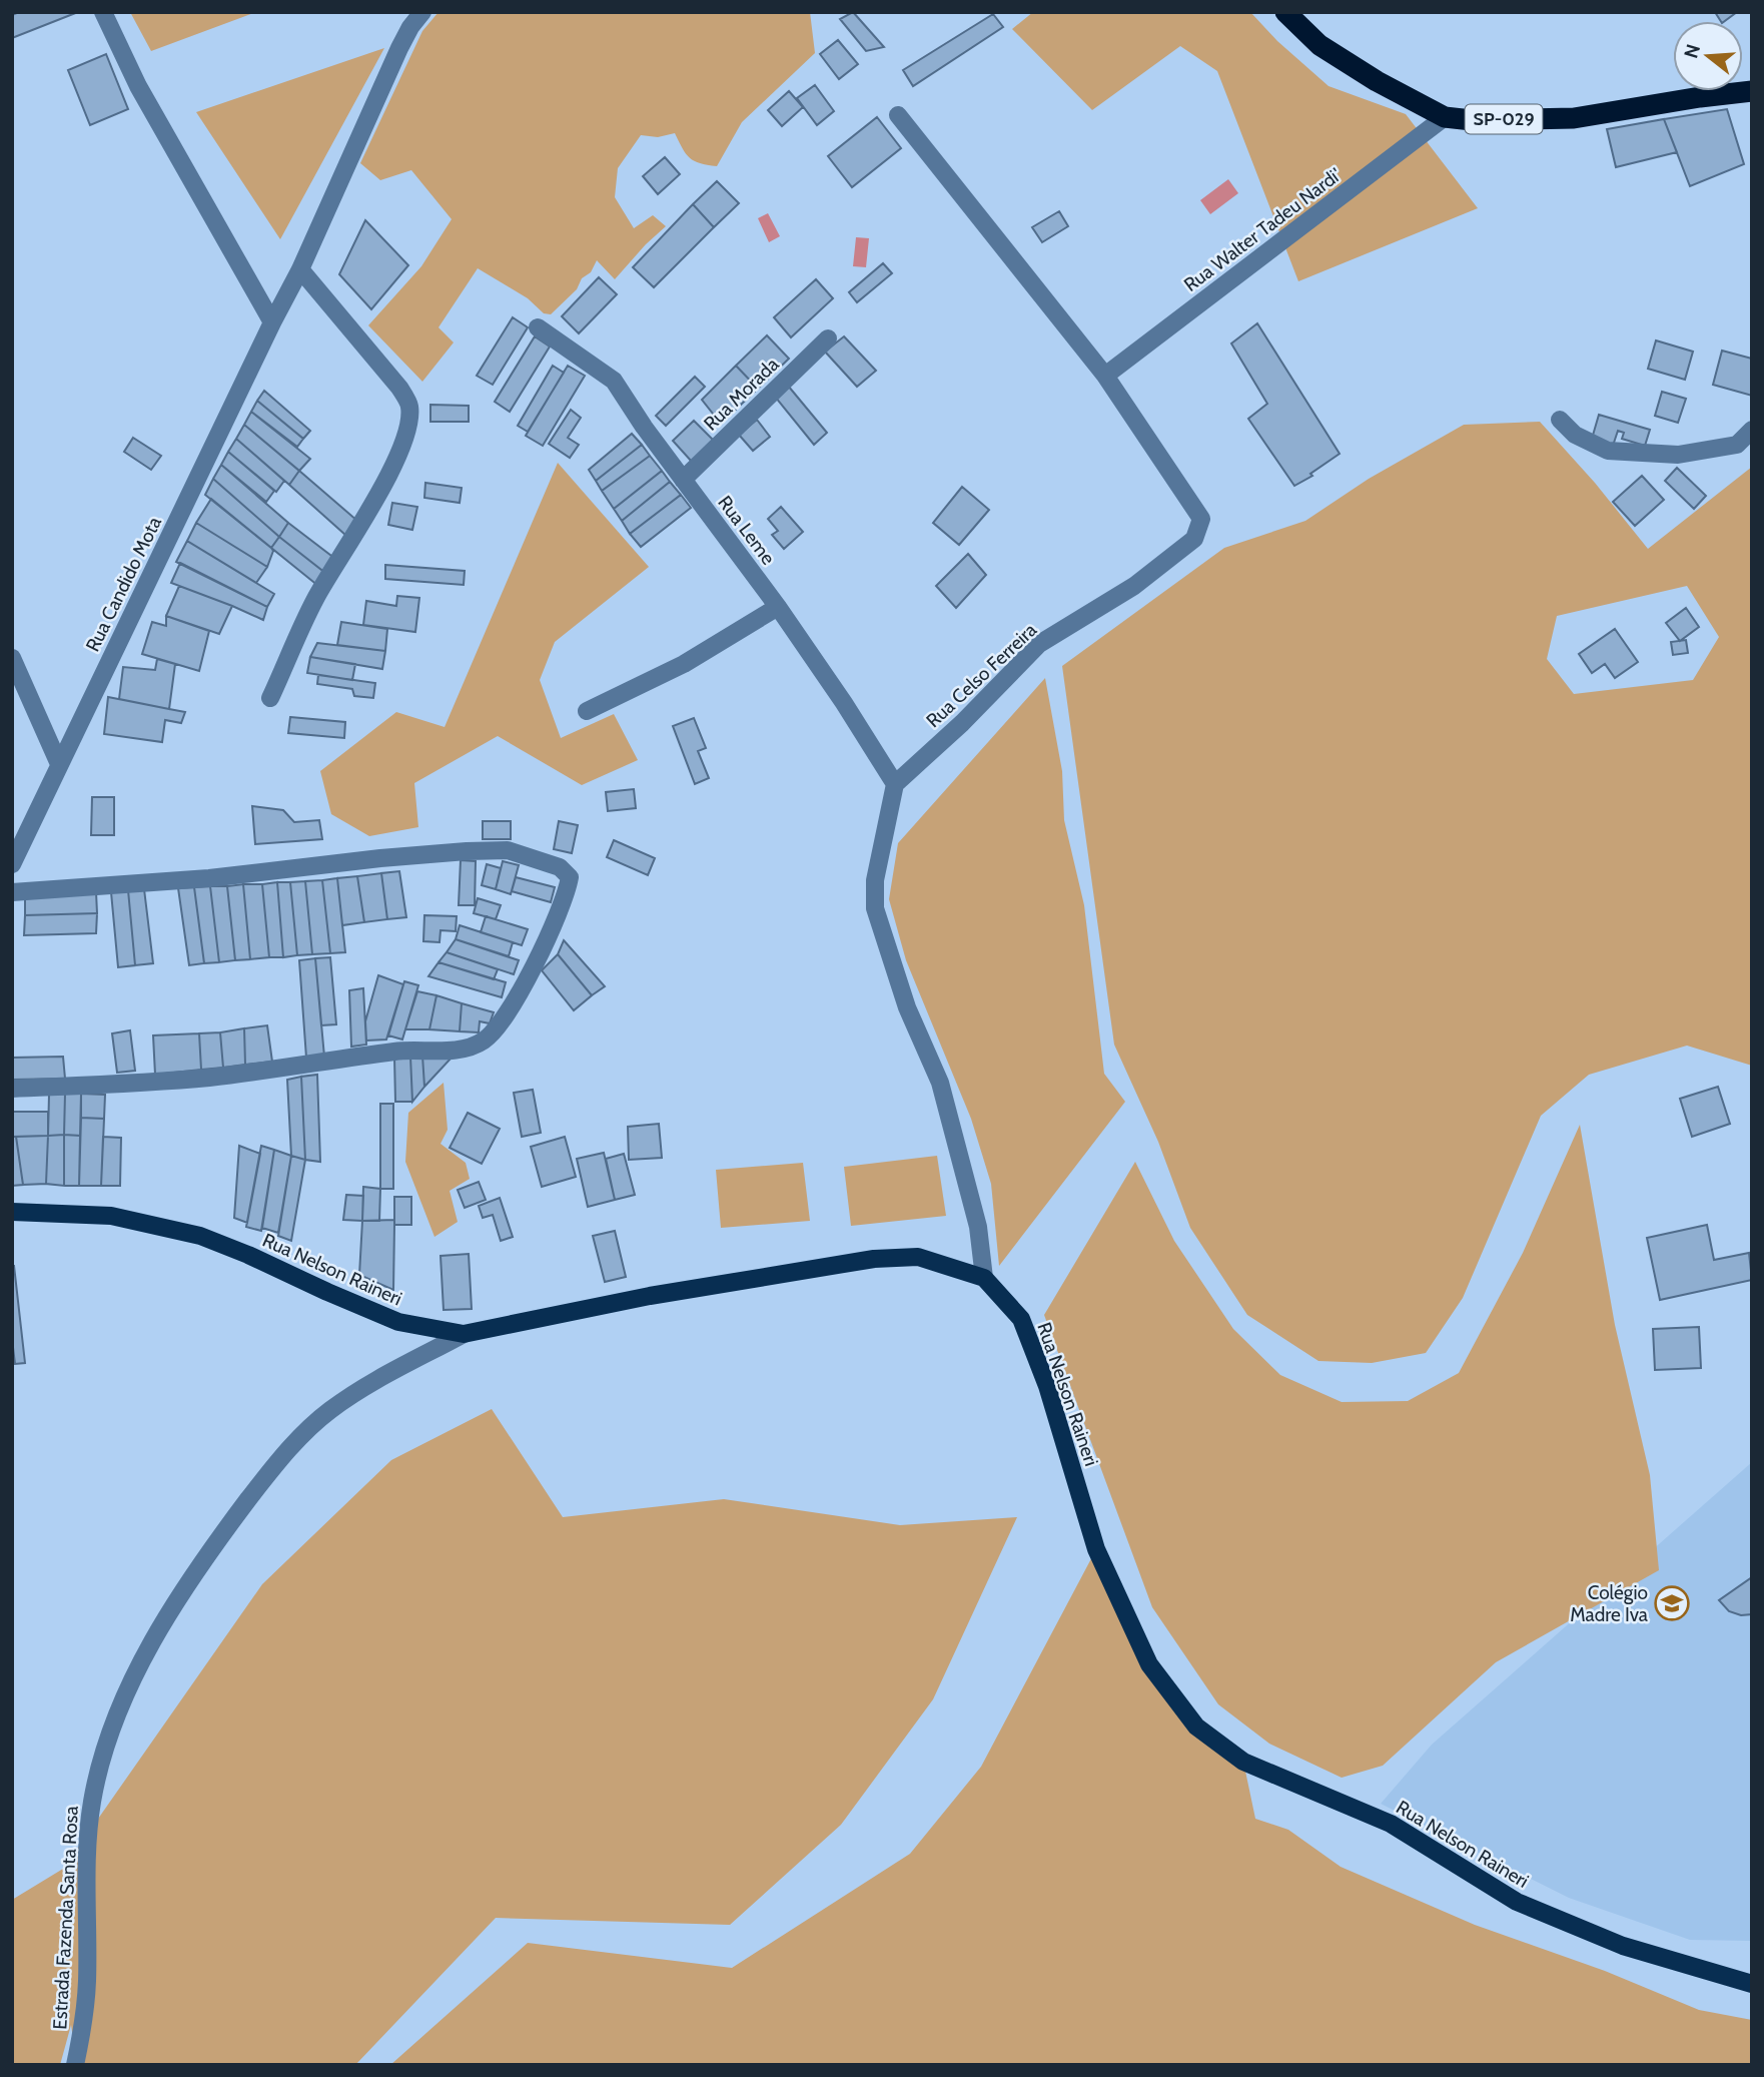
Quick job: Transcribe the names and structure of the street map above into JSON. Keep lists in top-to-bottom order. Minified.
{"streets":{"highway":["SP-029"],"main road":["Rua Nelson Raineri"],"street":["Rua Walter Tadeu Nardi'","Rua Morada","Rua Leme","Rua Candido Mota","Rua Celso Ferreira","Estrada Fazenda Santa Rosa"]},"crossings":[["SP-029","Rua Walter Tadeu Nardi'"],["Rua Walter Tadeu Nardi'","Rua Celso Ferreira"],["Rua Morada","Rua Leme"],["Rua Leme","Rua Celso Ferreira"],["Rua Nelson Raineri","Estrada Fazenda Santa Rosa"]],"places":{"school or university":["Colégio Madre Iva"]},"north":"left"}
